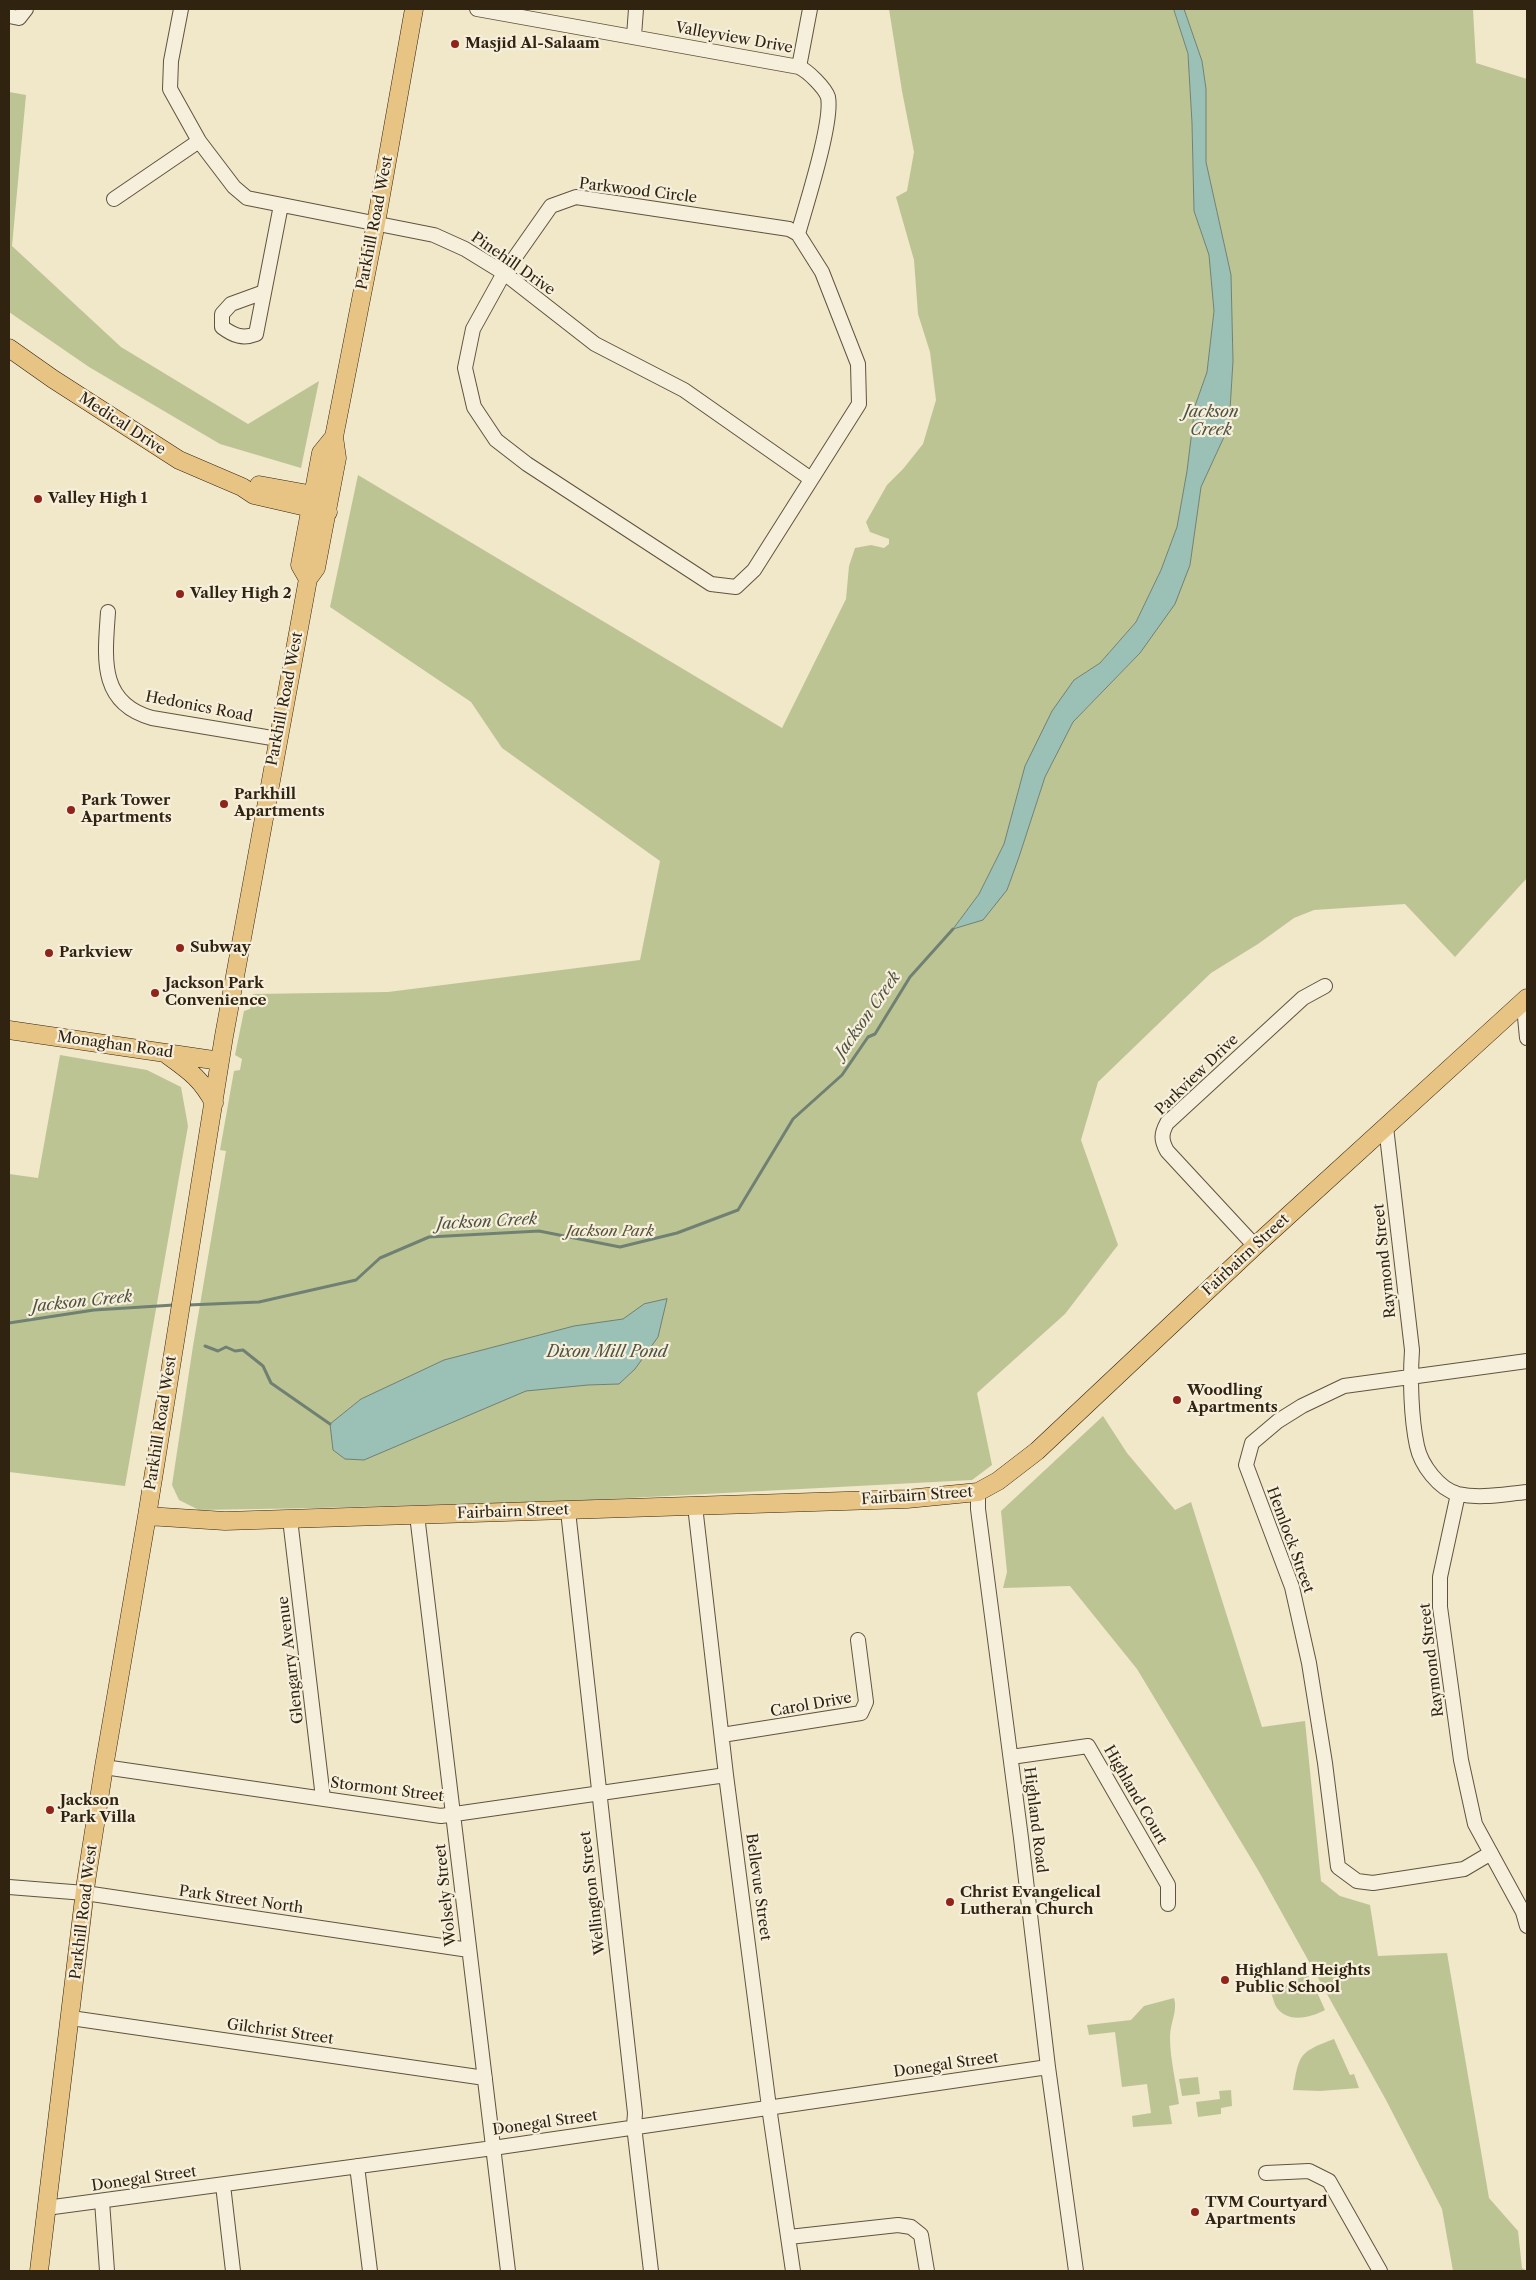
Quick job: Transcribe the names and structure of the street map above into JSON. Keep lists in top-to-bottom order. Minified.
{"streets":{"main road":["Parkhill Road West","Medical Drive","Monaghan Road","Fairbairn Street"],"street":["Valleyview Drive","Parkwood Circle","Pinehill Drive","Hedonics Road","Parkview Drive","Raymond Street","Hemlock Street","Glengarry Avenue","Carol Drive","Stormont Street","Highland Court","Highland Road","Bellevue Street","Wellington Street","Wolsely Street","Park Street North","Gilchrist Street","Donegal Street"]},"crossings":[["Parkwood Circle","Pinehill Drive"],["Parkhill Road West","Pinehill Drive"],["Parkhill Road West","Medical Drive"],["Parkhill Road West","Hedonics Road"],["Parkhill Road West","Monaghan Road"],["Parkhill Road West","Fairbairn Street"],["Parkhill Road West","Stormont Street"],["Parkhill Road West","Park Street North"],["Parkhill Road West","Gilchrist Street"],["Parkhill Road West","Donegal Street"],["Parkview Drive","Fairbairn Street"],["Fairbairn Street","Raymond Street"],["Fairbairn Street","Glengarry Avenue"],["Fairbairn Street","Highland Road"],["Fairbairn Street","Bellevue Street"],["Fairbairn Street","Wellington Street"],["Fairbairn Street","Wolsely Street"],["Raymond Street","Hemlock Street"],["Glengarry Avenue","Stormont Street"],["Carol Drive","Bellevue Street"],["Stormont Street","Bellevue Street"],["Stormont Street","Wellington Street"],["Stormont Street","Wolsely Street"],["Highland Court","Highland Road"],["Highland Road","Donegal Street"],["Bellevue Street","Donegal Street"],["Wellington Street","Donegal Street"],["Wolsely Street","Park Street North"],["Wolsely Street","Gilchrist Street"],["Wolsely Street","Donegal Street"]],"water":["Jackson Creek","Dixon Mill Pond"],"parks":["Jackson Park"],"places":["Masjid Al-Salaam","Valley High 1","Valley High 2","Parkhill Apartments","Park Tower Apartments","Subway","Parkview","Jackson Park Convenience","Woodling Apartments","Jackson Park Villa","Christ Evangelical Lutheran Church","Highland Heights Public School","TVM Courtyard Apartments"]}
